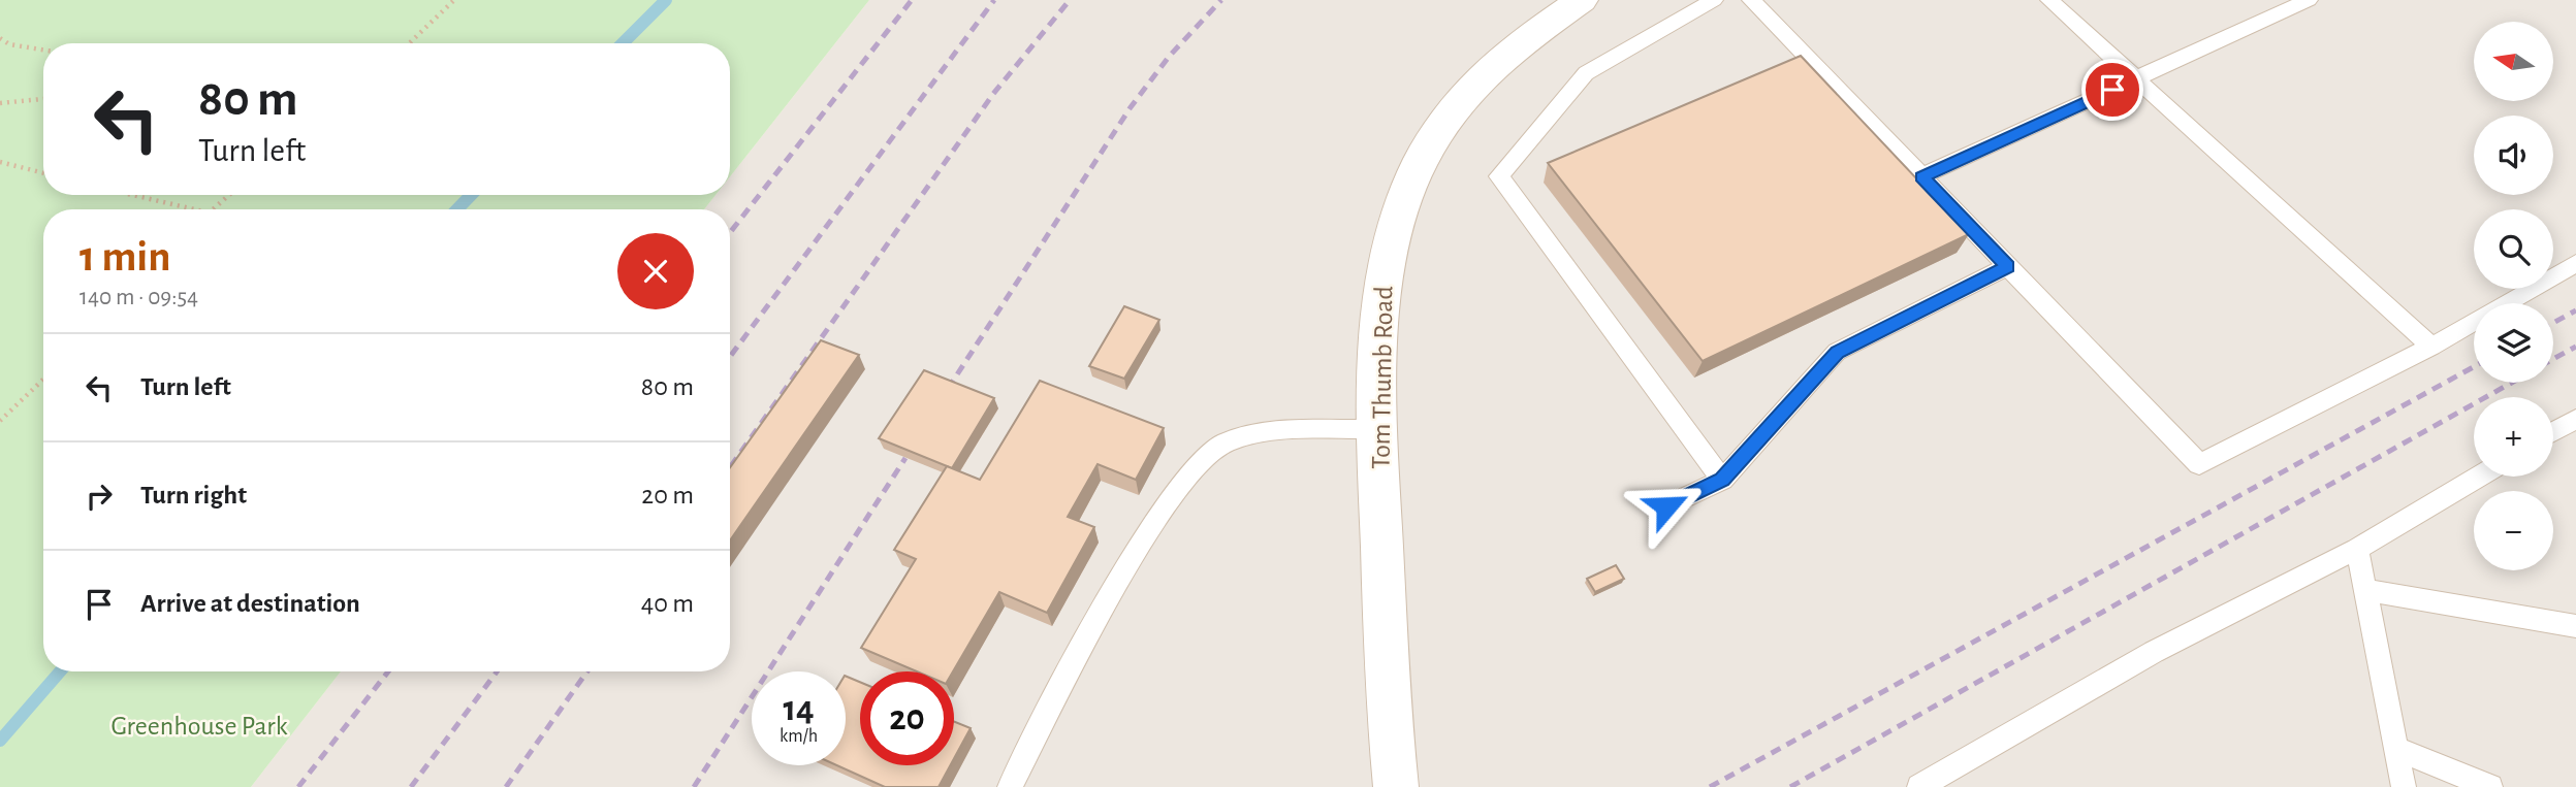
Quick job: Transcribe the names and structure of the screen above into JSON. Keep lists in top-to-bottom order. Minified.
{"streets":{"street":["Tom Thumb Road"]},"parks":["Greenhouse Park"],"north":"left","page":{"map_buttons":["+","−"],"turn":["80 m","Turn left"],"heading":["1 min","140 m · 09:54"],"list":[{"name":"Turn left","value":"80 m"},{"name":"Turn right","value":"20 m"},{"name":"Arrive at destination","value":"40 m"}],"speed":"14 km/h","limit":"20"}}
